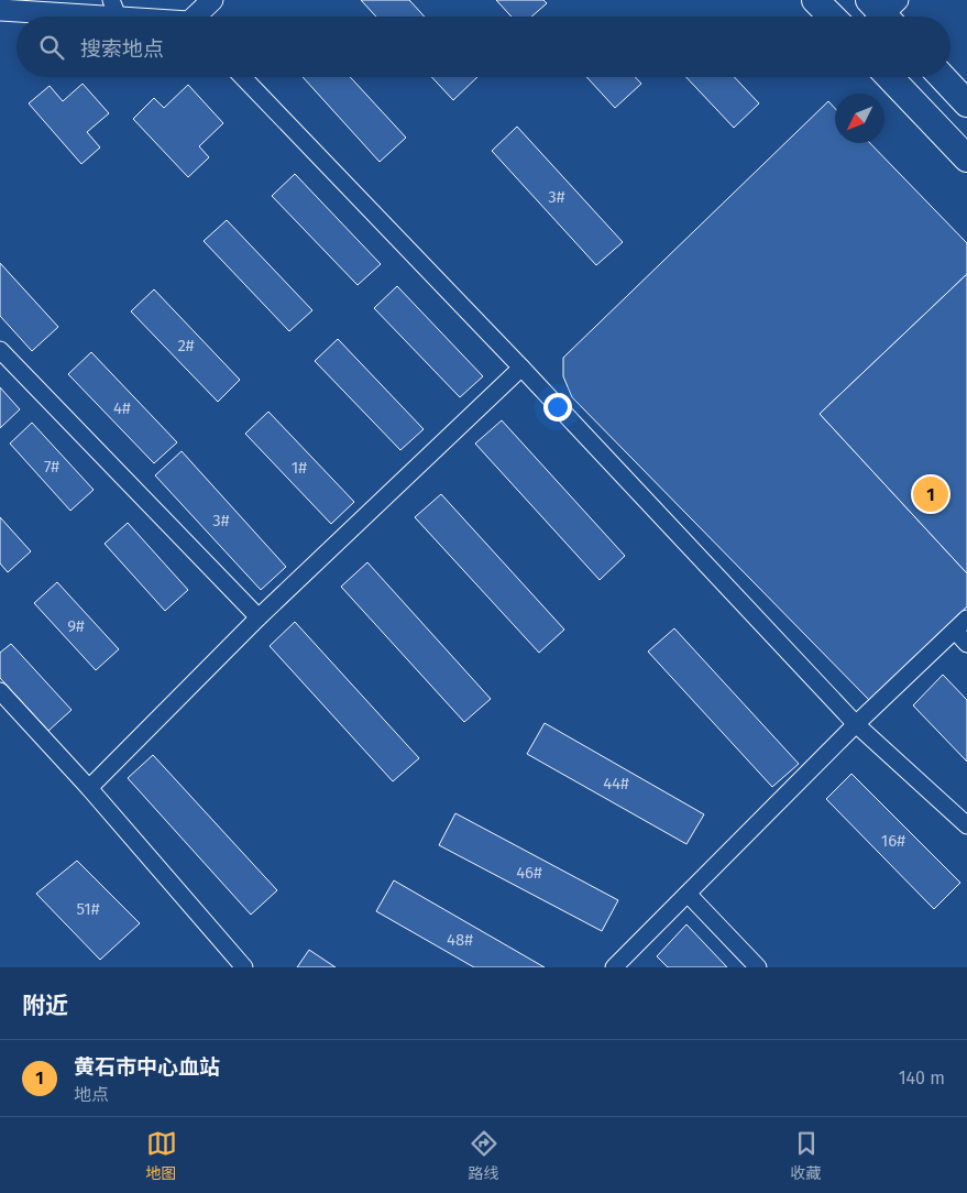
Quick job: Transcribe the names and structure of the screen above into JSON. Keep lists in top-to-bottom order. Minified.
{"house_numbers":["3#","2#","4#","7#","1#","3#","9#","44#","16#","46#","51#","48#"],"north":"bottom left","page":{"search":"搜索地点","pins":"1","heading":"附近","list":[{"mark":"1","name":"黄石市中心血站","note":"地点","value":"140 m"}],"nav":["地图","路线","收藏"]}}
